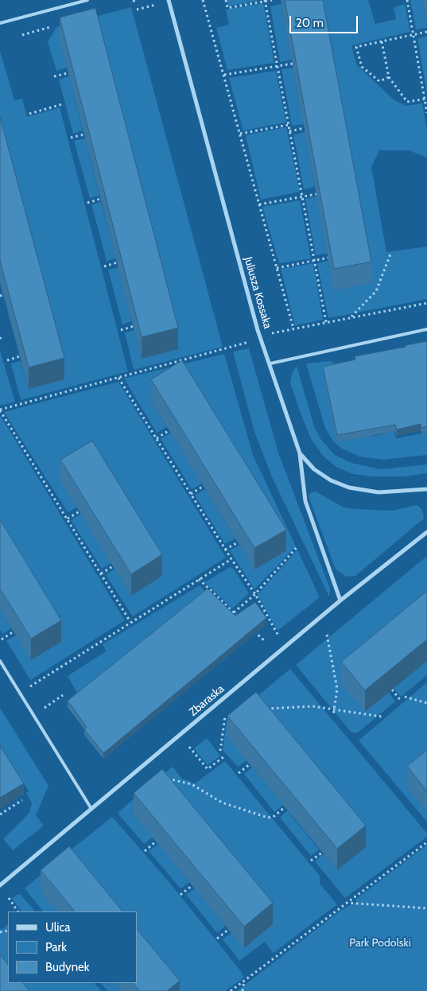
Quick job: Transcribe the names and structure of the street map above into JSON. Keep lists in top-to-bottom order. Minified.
{"streets":{"street":["Juliusza Kossaka","Zbaraska"]},"parks":["Park Podolski"],"legend":["Ulica","Park","Budynek"],"scale_bar":"20 m"}
